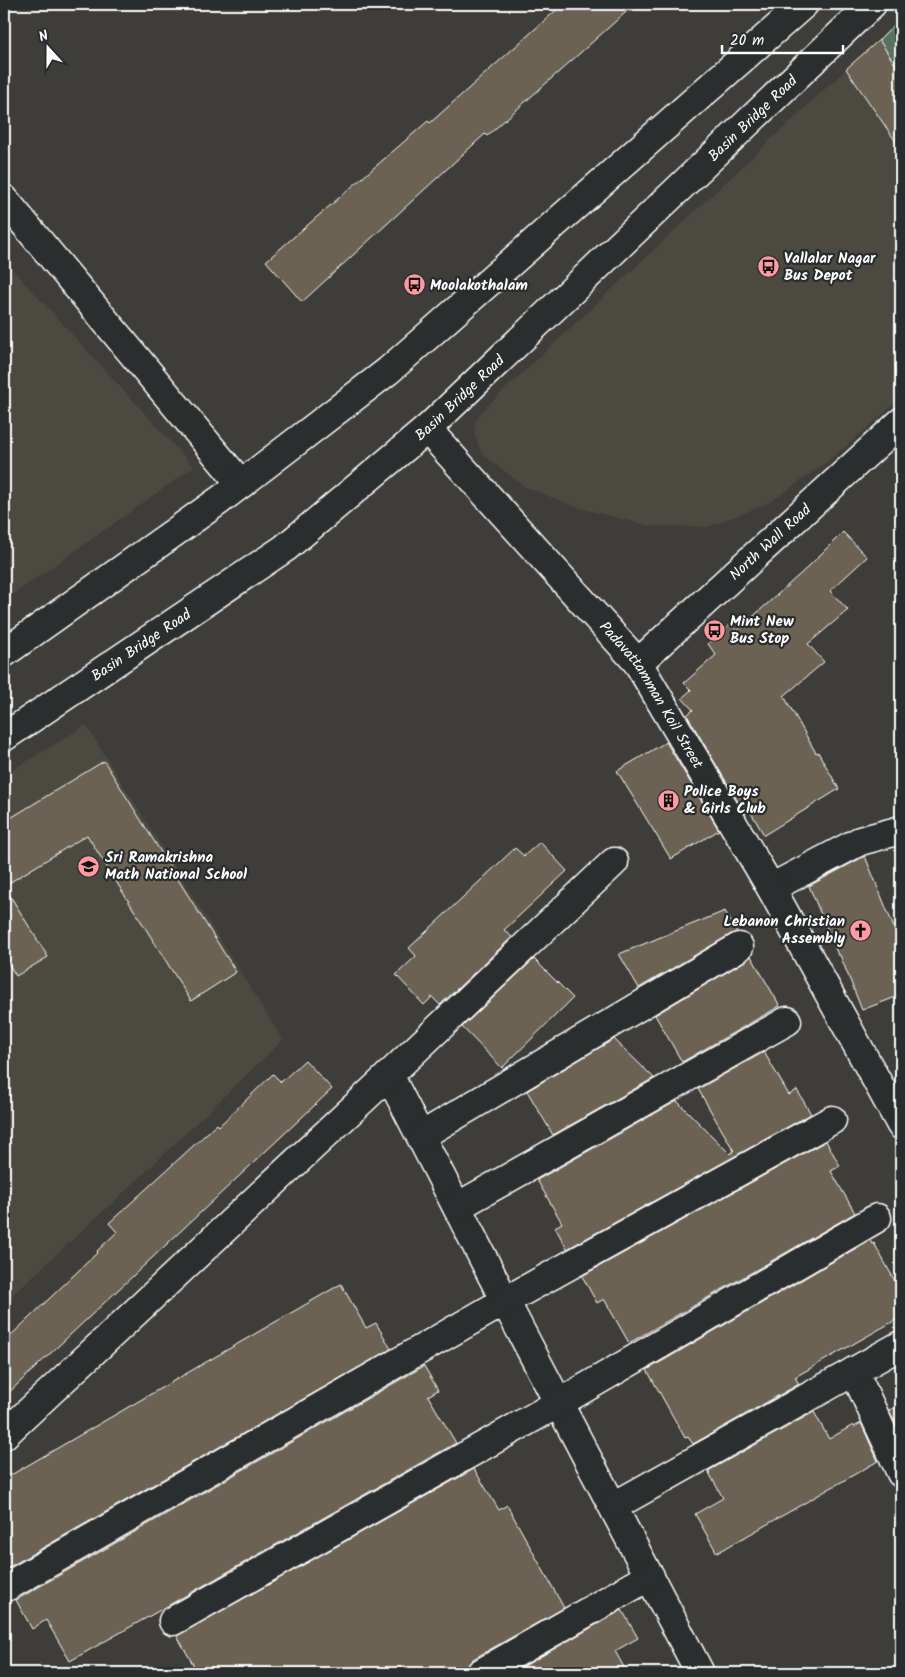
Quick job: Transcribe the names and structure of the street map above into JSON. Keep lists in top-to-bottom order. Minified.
{"streets":{"main road":["Basin Bridge Road","North Wall Road","Padavattamman Koil Street"]},"crossings":[["Basin Bridge Road","Padavattamman Koil Street"],["North Wall Road","Padavattamman Koil Street"]],"places":{"bus stop":["Vallalar Nagar Bus Depot","Moolakothalam","Mint New Bus Stop"],"building":["Police Boys & Girls Club"],"school or university":["Sri Ramakrishna Math National School"],"church":["Lebanon Christian Assembly"]},"scale_bar":"20 m","north":"top"}
